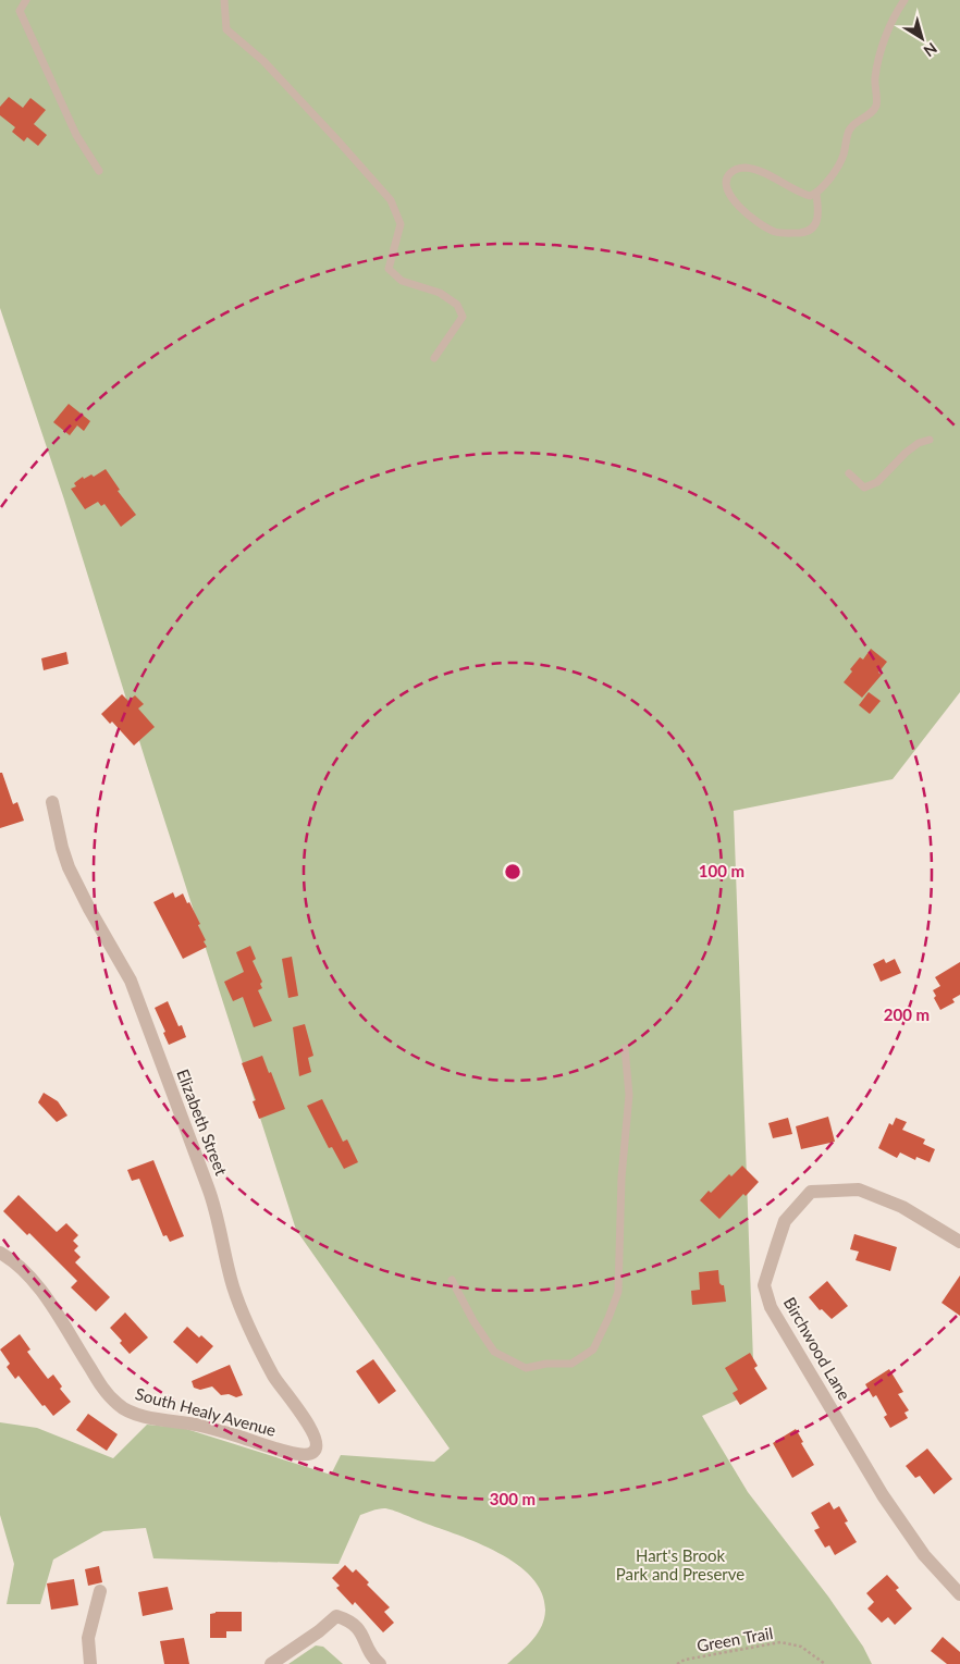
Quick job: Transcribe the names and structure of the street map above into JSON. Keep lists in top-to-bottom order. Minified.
{"streets":{"street":["Elizabeth Street","Birchwood Lane","South Healy Avenue"],"path":["Green Trail"]},"crossings":[["Elizabeth Street","South Healy Avenue"]],"parks":["Hart's Brook Park and Preserve"],"north":"bottom right","rings":["100 m","200 m","300 m"]}
